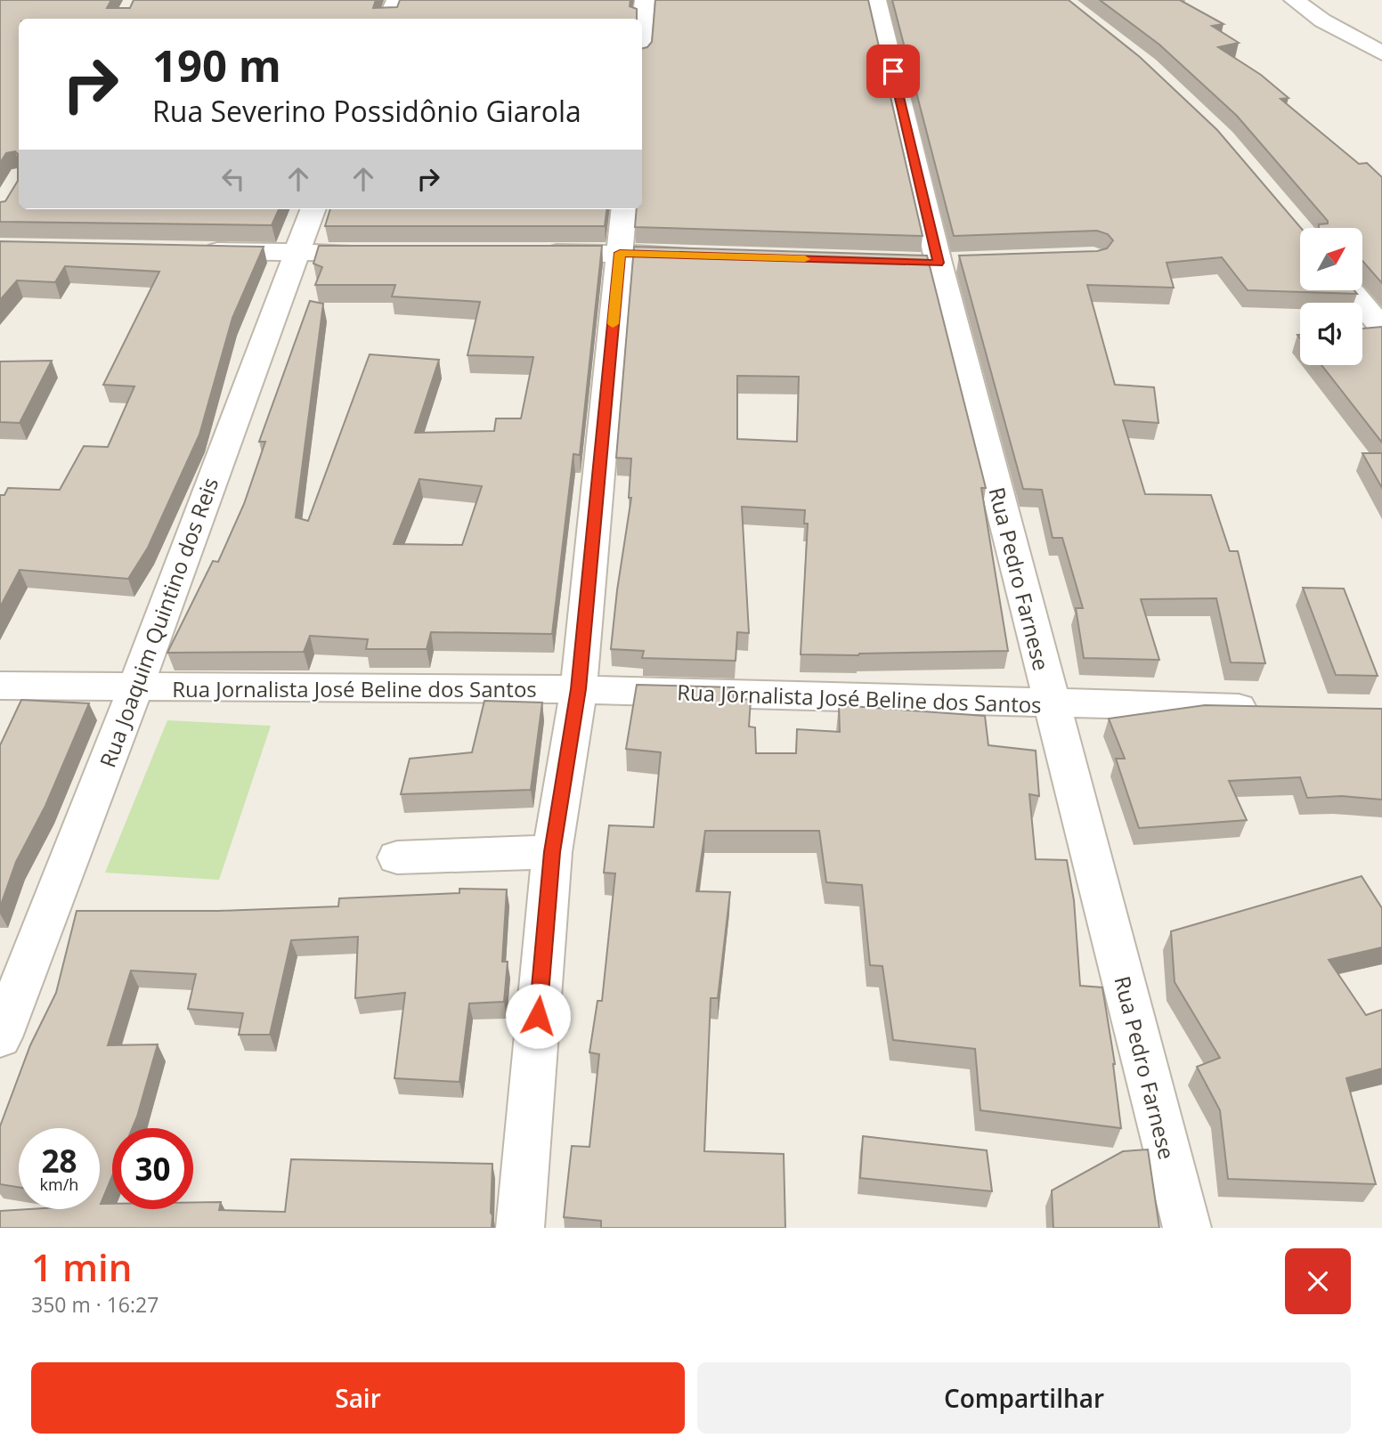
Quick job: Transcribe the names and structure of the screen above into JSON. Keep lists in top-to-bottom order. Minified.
{"streets":{"street":["Rua Pedro Farnese","Rua Joaquim Quintino dos Reis","Rua Jornalista José Beline dos Santos"]},"crossings":[["Rua Pedro Farnese","Rua Jornalista José Beline dos Santos"],["Rua Joaquim Quintino dos Reis","Rua Jornalista José Beline dos Santos"]],"north":"top right","page":{"turn":["190 m","Rua Severino Possidônio Giarola"],"speed":"28 km/h","limit":"30","heading":["1 min","350 m · 16:27"],"buttons":["Sair","Compartilhar"]}}
